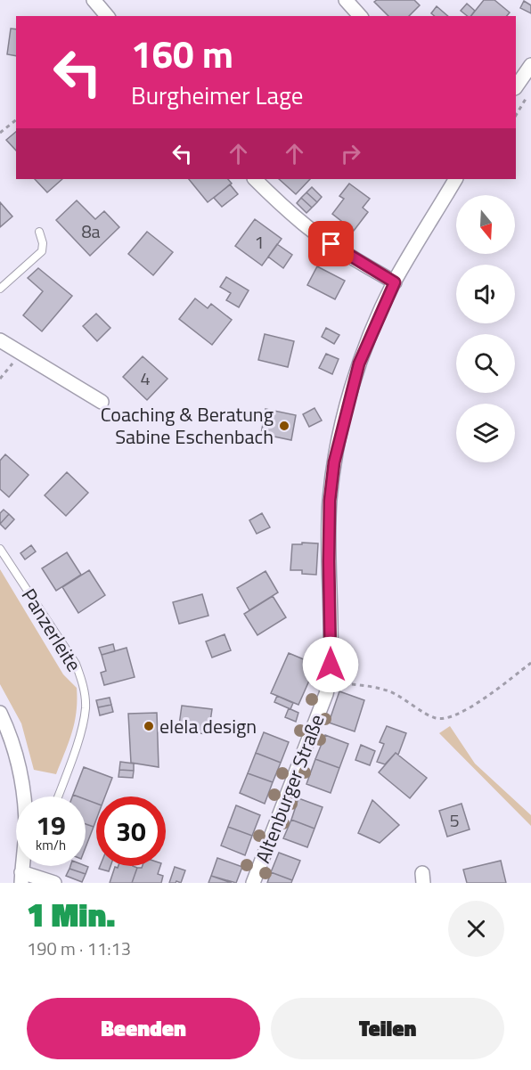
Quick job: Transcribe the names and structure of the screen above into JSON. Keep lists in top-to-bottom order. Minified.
{"streets":{"street":["Altenburger Straße"],"lane":["Panzerleite"]},"places":["Coaching & Beratung Sabine Eschenbach","elela design"],"house_numbers":["8a","1","4","5"],"north":"bottom","page":{"turn":["160 m","Burgheimer Lage"],"speed":"19 km/h","limit":"30","heading":["1 Min.","190 m · 11:13"],"buttons":["Beenden","Teilen"]}}
